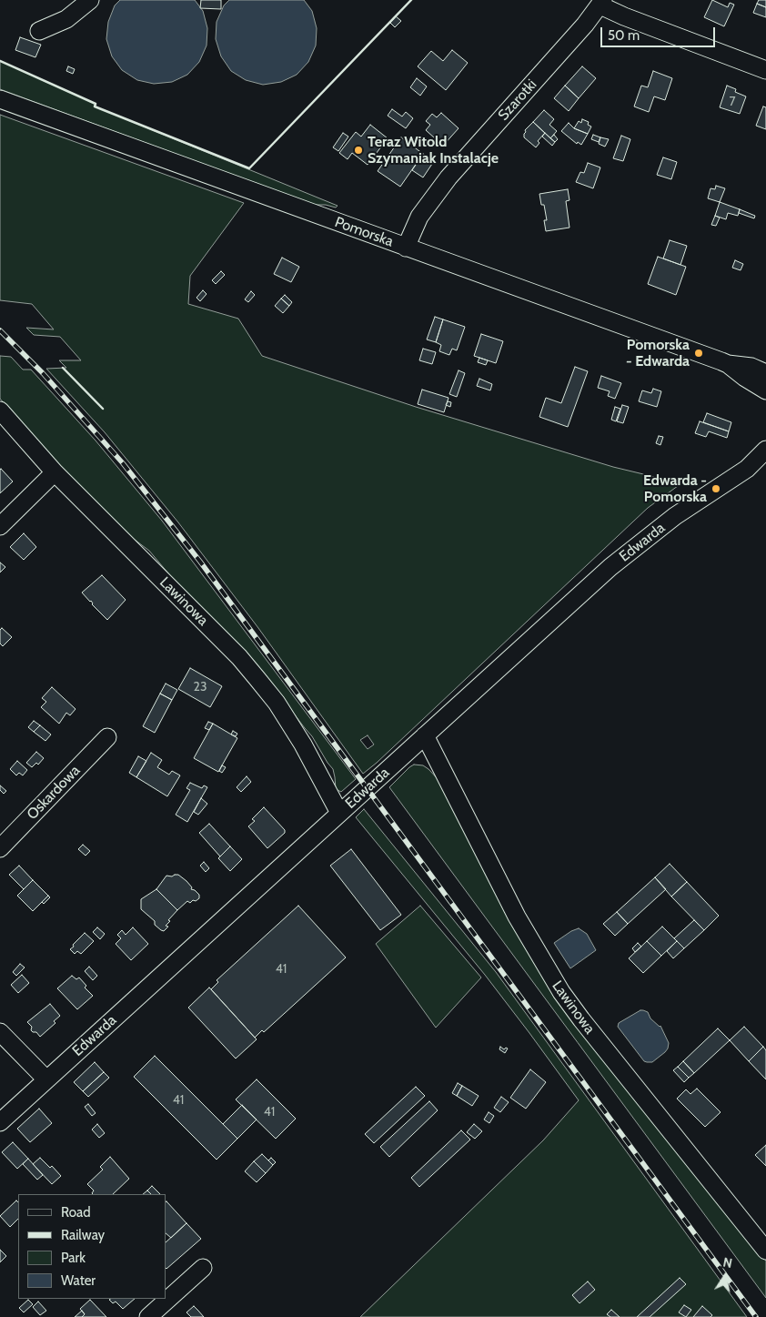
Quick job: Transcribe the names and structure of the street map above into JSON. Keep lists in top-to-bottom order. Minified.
{"streets":{"street":["Szarotki","Pomorska","Edwarda","Lawinowa","Oskardowa"]},"crossings":[["Szarotki","Pomorska"],["Edwarda","Lawinowa"]],"places":["Teraz Witold Szymaniak Instalacje","Pomorska - Edwarda","Edwarda - Pomorska"],"house_numbers":["7","23","41","41","41"],"legend":["Road","Railway","Park","Water"],"scale_bar":"50 m","north":"top"}
